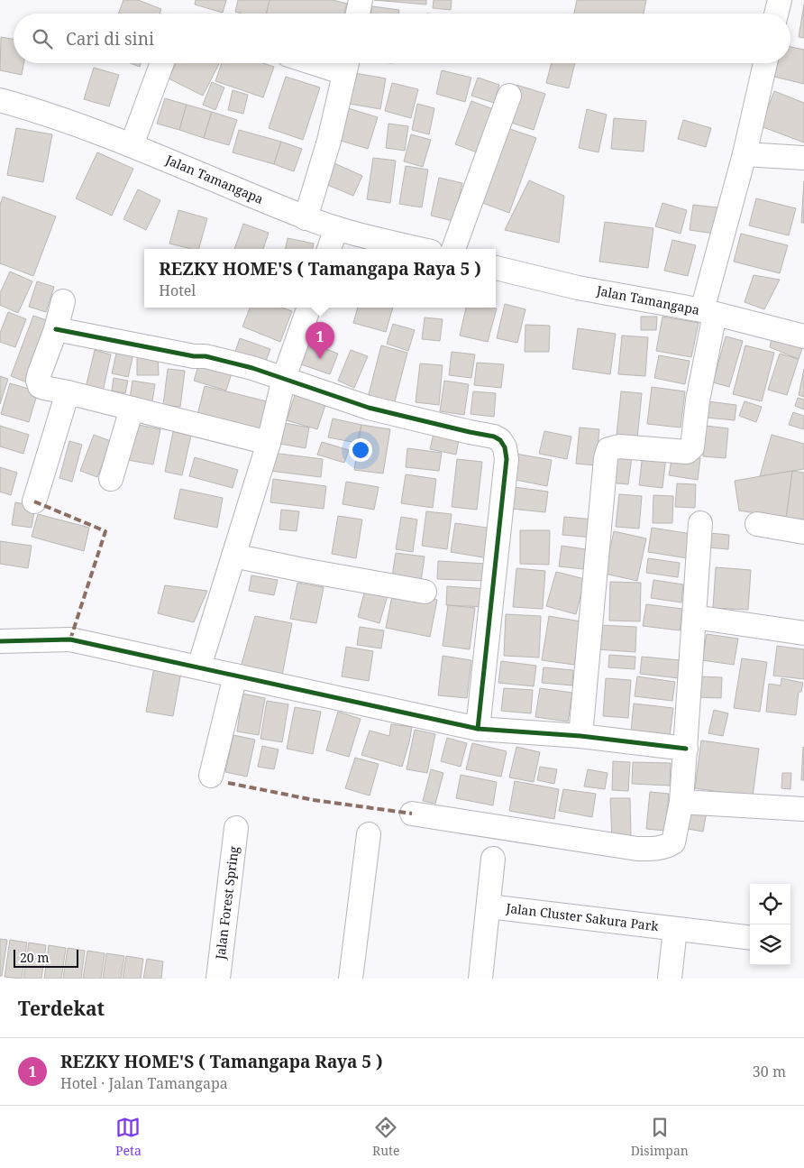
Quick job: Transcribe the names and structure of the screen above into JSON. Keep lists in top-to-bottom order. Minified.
{"streets":{"street":["Jalan Tamangapa","Jalan Forest Spring","Jalan Cluster Sakura Park"]},"scale_bar":"20 m","page":{"search":"Cari di sini","popup":["REZKY HOME'S ( Tamangapa Raya 5 )","Hotel"],"pins":"1","scale":"20 m","heading":"Terdekat","list":[{"mark":"1","name":"REZKY HOME'S ( Tamangapa Raya 5 )","note":"Hotel · Jalan Tamangapa","value":"30 m"}],"nav":["Peta","Rute","Disimpan"]}}
